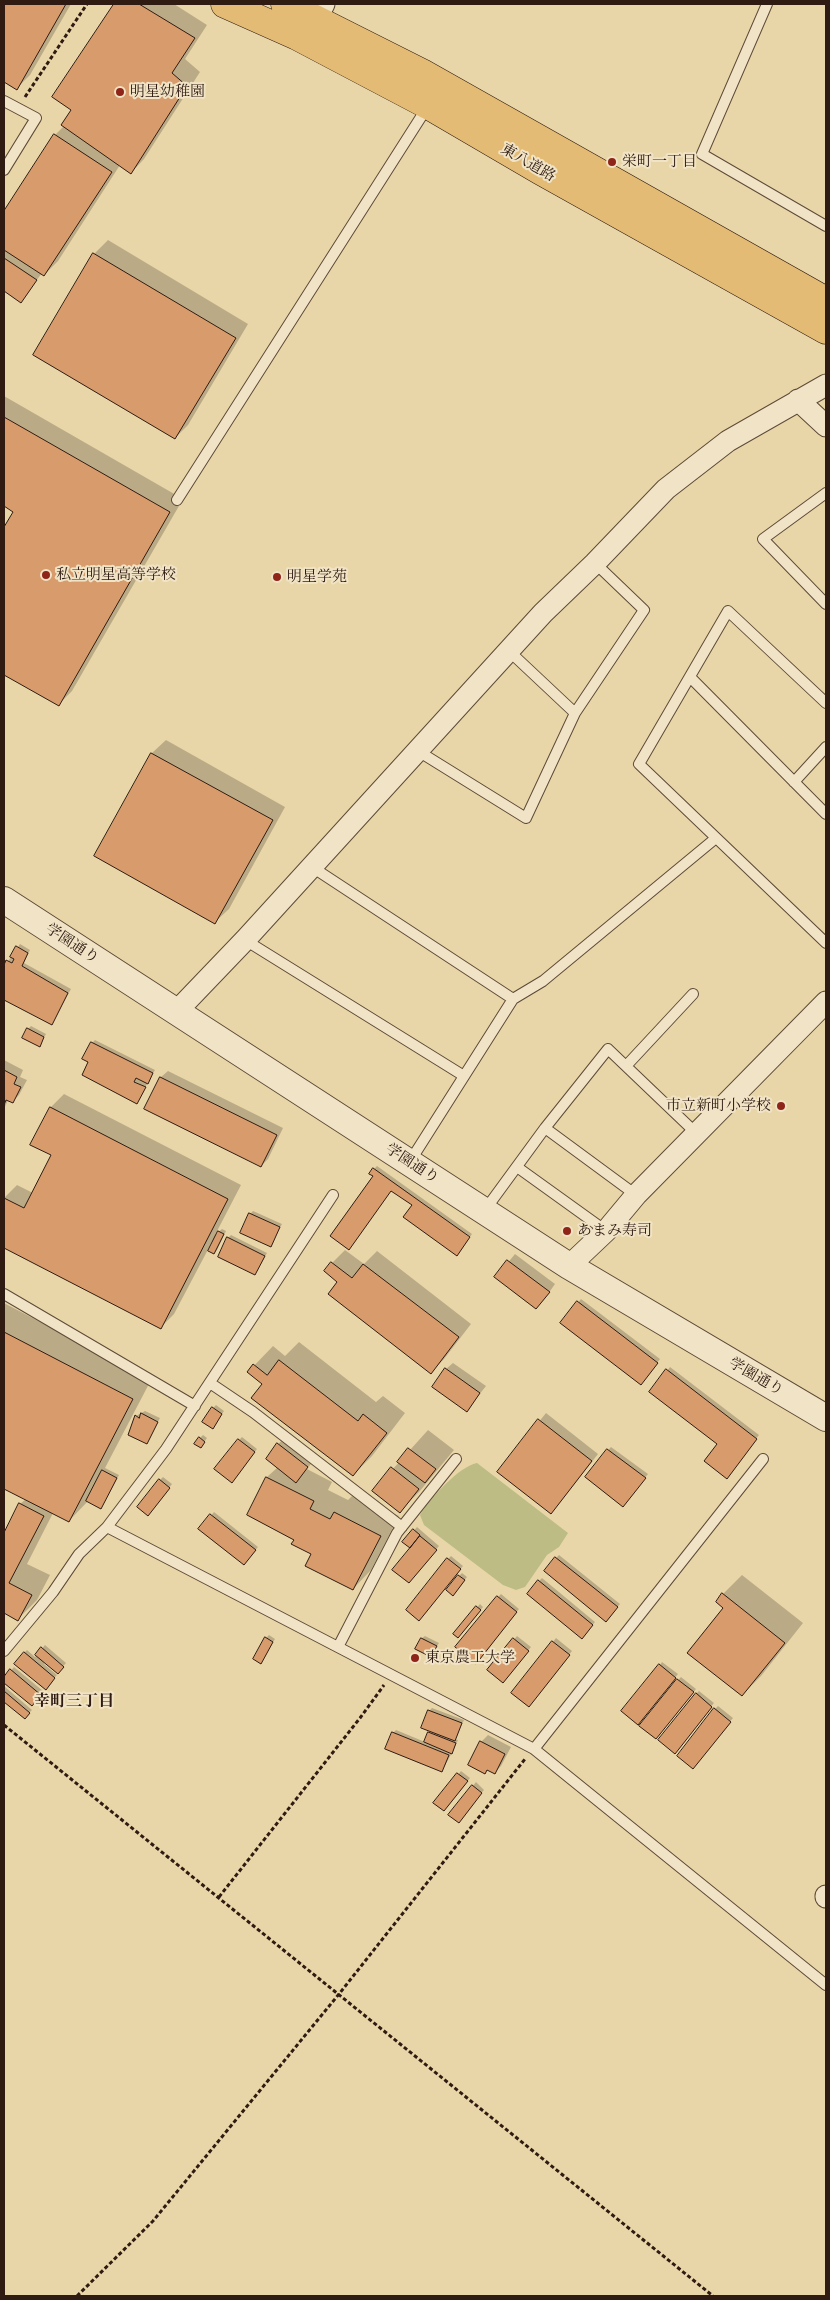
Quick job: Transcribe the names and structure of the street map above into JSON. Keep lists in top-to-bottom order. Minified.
{"streets":{"main road":["東八道路"],"street":["学園通り"]},"districts":["幸町三丁目"],"places":["明星幼稚園","栄町一丁目","私立明星高等学校","明星学苑","市立新町小学校","あまみ寿司","東京農工大学"]}
